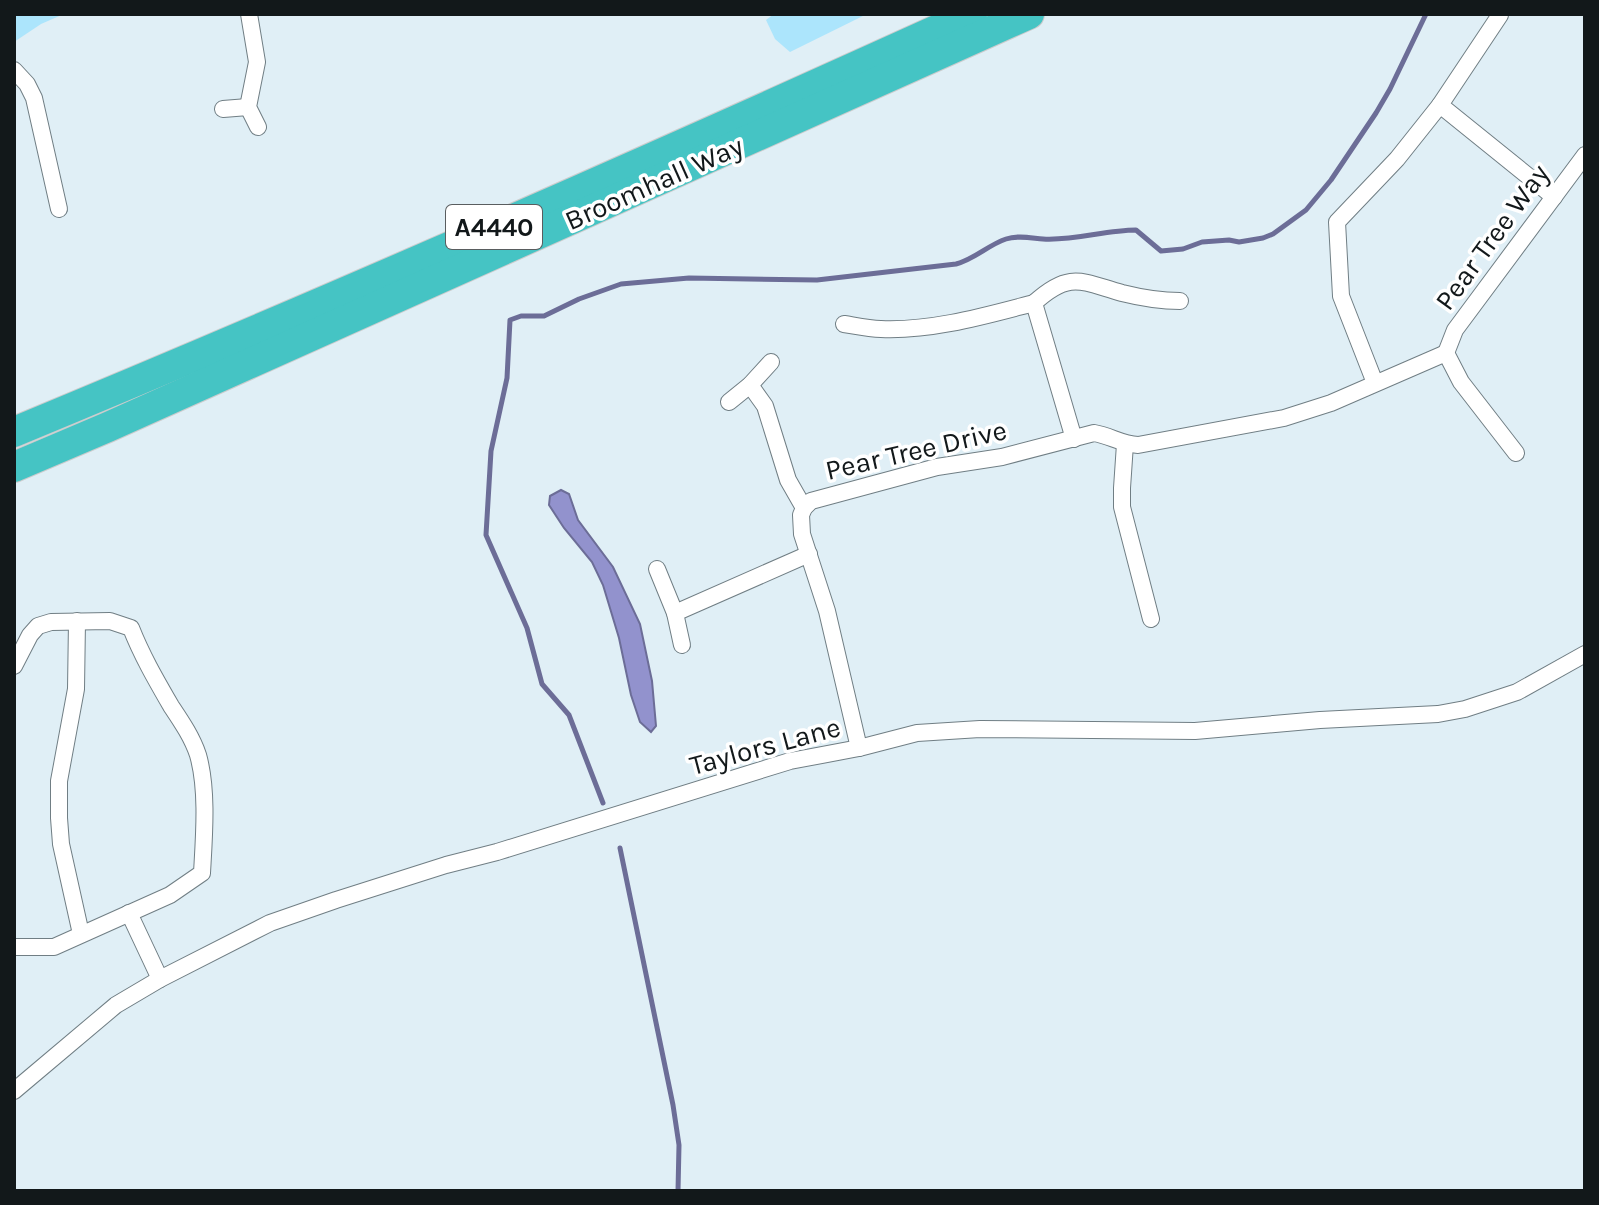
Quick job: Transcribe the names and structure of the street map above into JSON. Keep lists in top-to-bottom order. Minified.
{"streets":{"highway":["Broomhall Way","A4440"],"street":["Pear Tree Way","Pear Tree Drive","Taylors Lane"]},"crossings":[["Pear Tree Way","Pear Tree Drive"],["Pear Tree Drive","Taylors Lane"]]}
